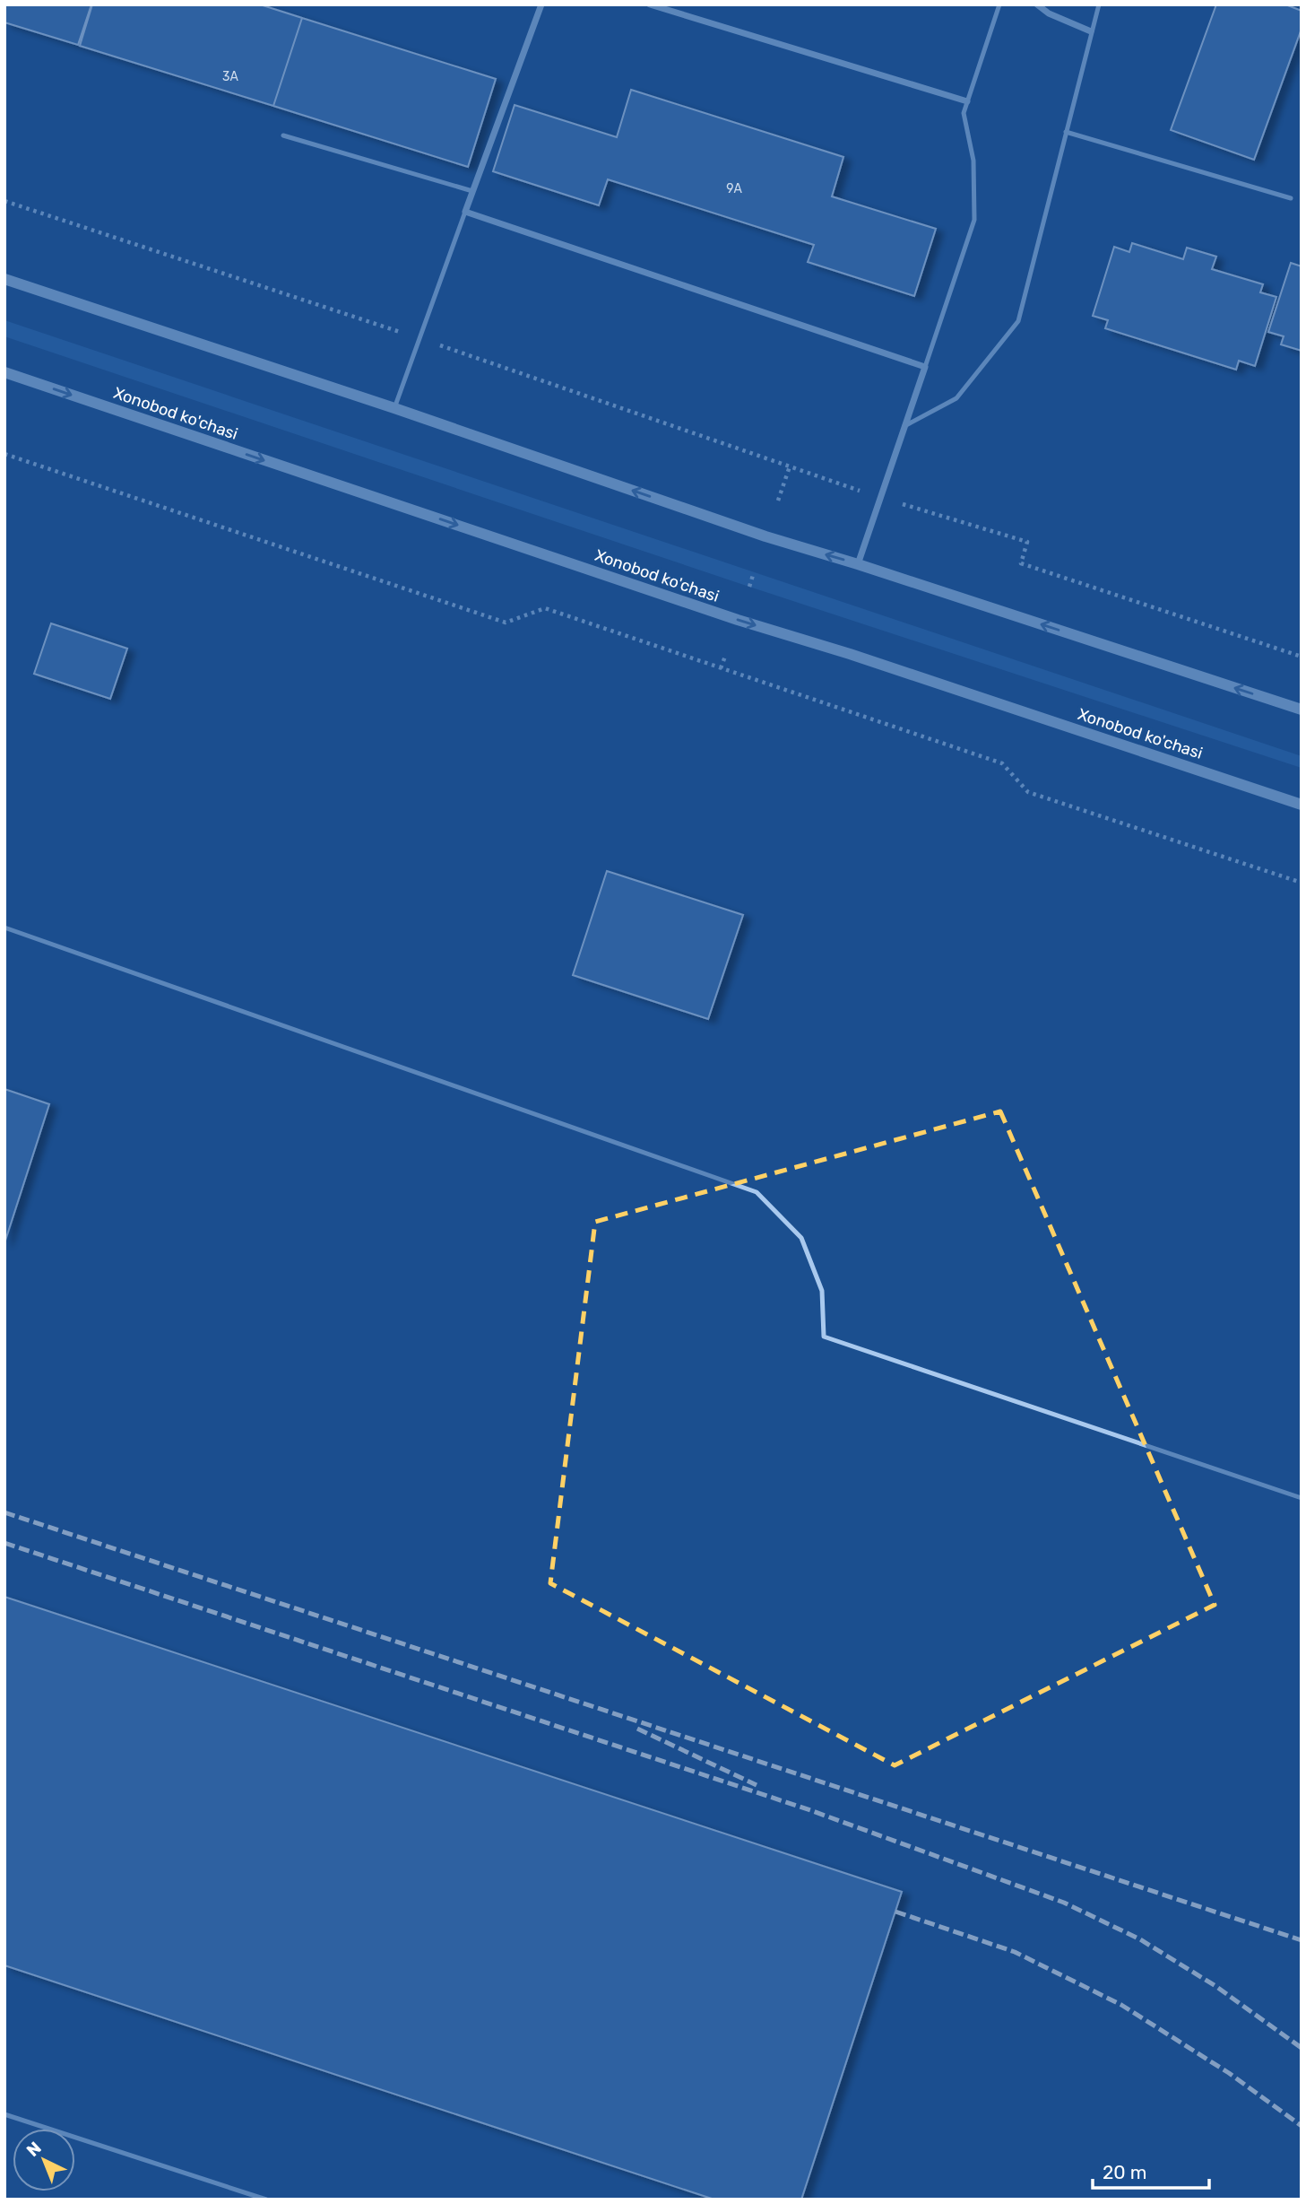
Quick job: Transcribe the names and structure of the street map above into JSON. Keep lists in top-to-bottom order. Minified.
{"streets":{"street":["Xonobod ko'chasi"]},"house_numbers":["3А","9А"],"scale_bar":"20 m","north":"top left"}
